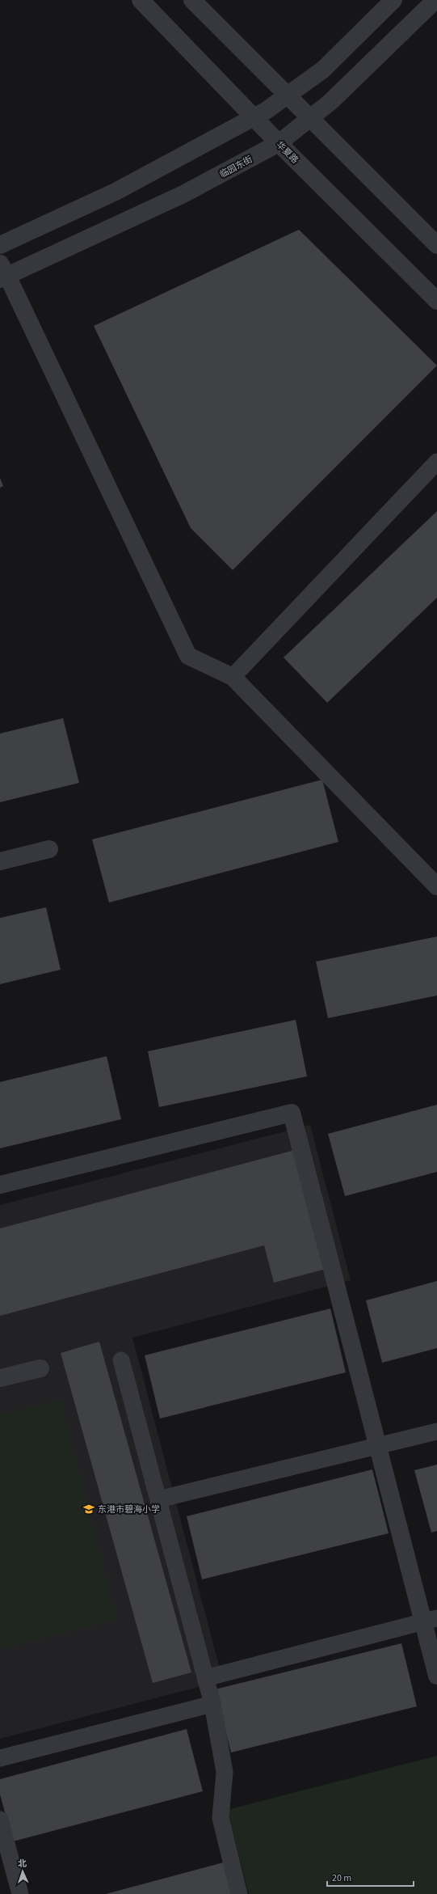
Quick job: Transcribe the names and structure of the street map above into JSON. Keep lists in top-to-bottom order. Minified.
{"streets":{"street":["华夏路","临园东街"]},"crossings":[["华夏路","临园东街"]],"places":{"school or university":["东港市碧海小学"]},"scale_bar":"20 m","north":"top"}
